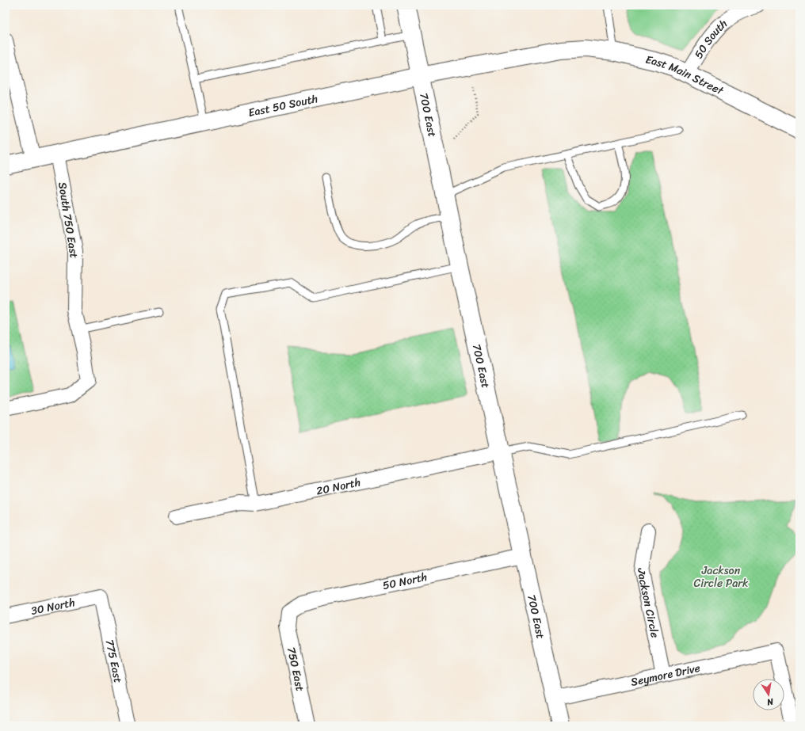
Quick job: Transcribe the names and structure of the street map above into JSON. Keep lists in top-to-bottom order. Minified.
{"streets":{"main road":["East Main Street","East 50 South","700 East"],"street":["50 South","South 750 East","20 North","50 North","Jackson Circle","30 North","775 East","750 East","Seymore Drive"]},"crossings":[["50 South","East Main Street"],["East Main Street","East 50 South"],["East 50 South","700 East"],["East 50 South","South 750 East"],["700 East","20 North"],["700 East","50 North"],["700 East","Seymore Drive"],["50 North","750 East"],["Jackson Circle","Seymore Drive"],["30 North","775 East"]],"parks":["Jackson Circle Park"],"north":"bottom"}
